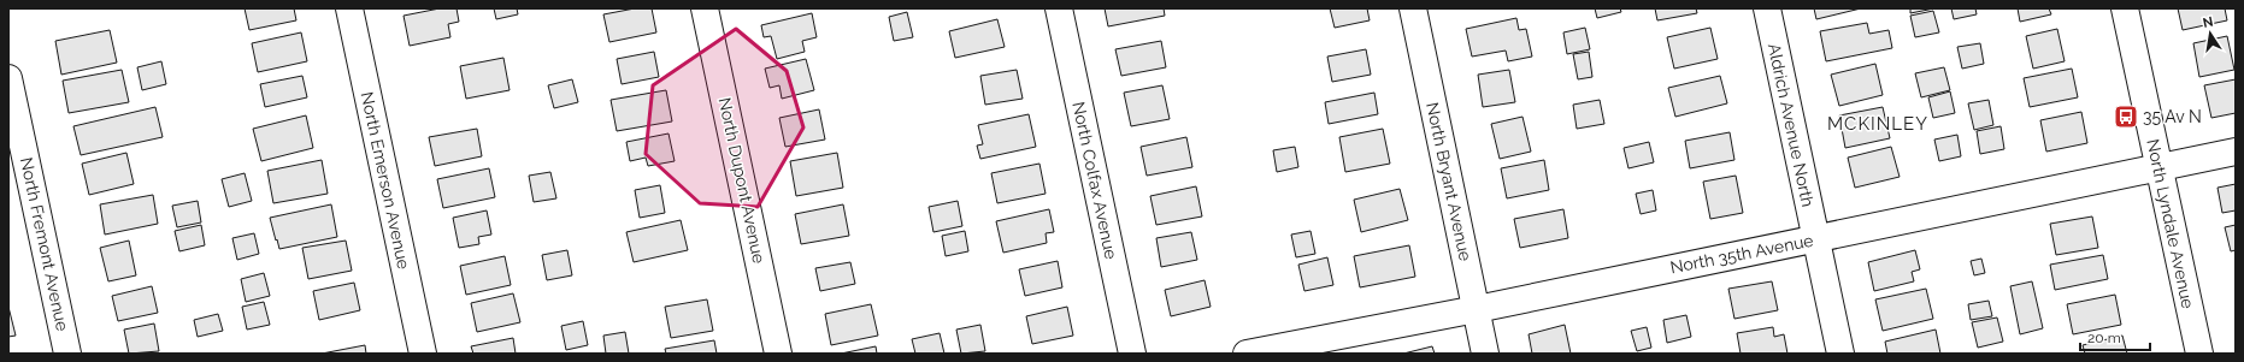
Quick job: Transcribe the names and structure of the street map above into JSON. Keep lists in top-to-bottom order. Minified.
{"streets":{"street":["Aldrich Avenue North","North Emerson Avenue","North Dupont Avenue","North Colfax Avenue","North Bryant Avenue","North Lyndale Avenue","North Fremont Avenue","North 35th Avenue"]},"crossings":[["Aldrich Avenue North","North 35th Avenue"],["North Bryant Avenue","North 35th Avenue"],["North Lyndale Avenue","North 35th Avenue"]],"districts":["MCKINLEY"],"places":{"bus stop":["35 Av N"]},"scale_bar":"20 m","north":"top"}
